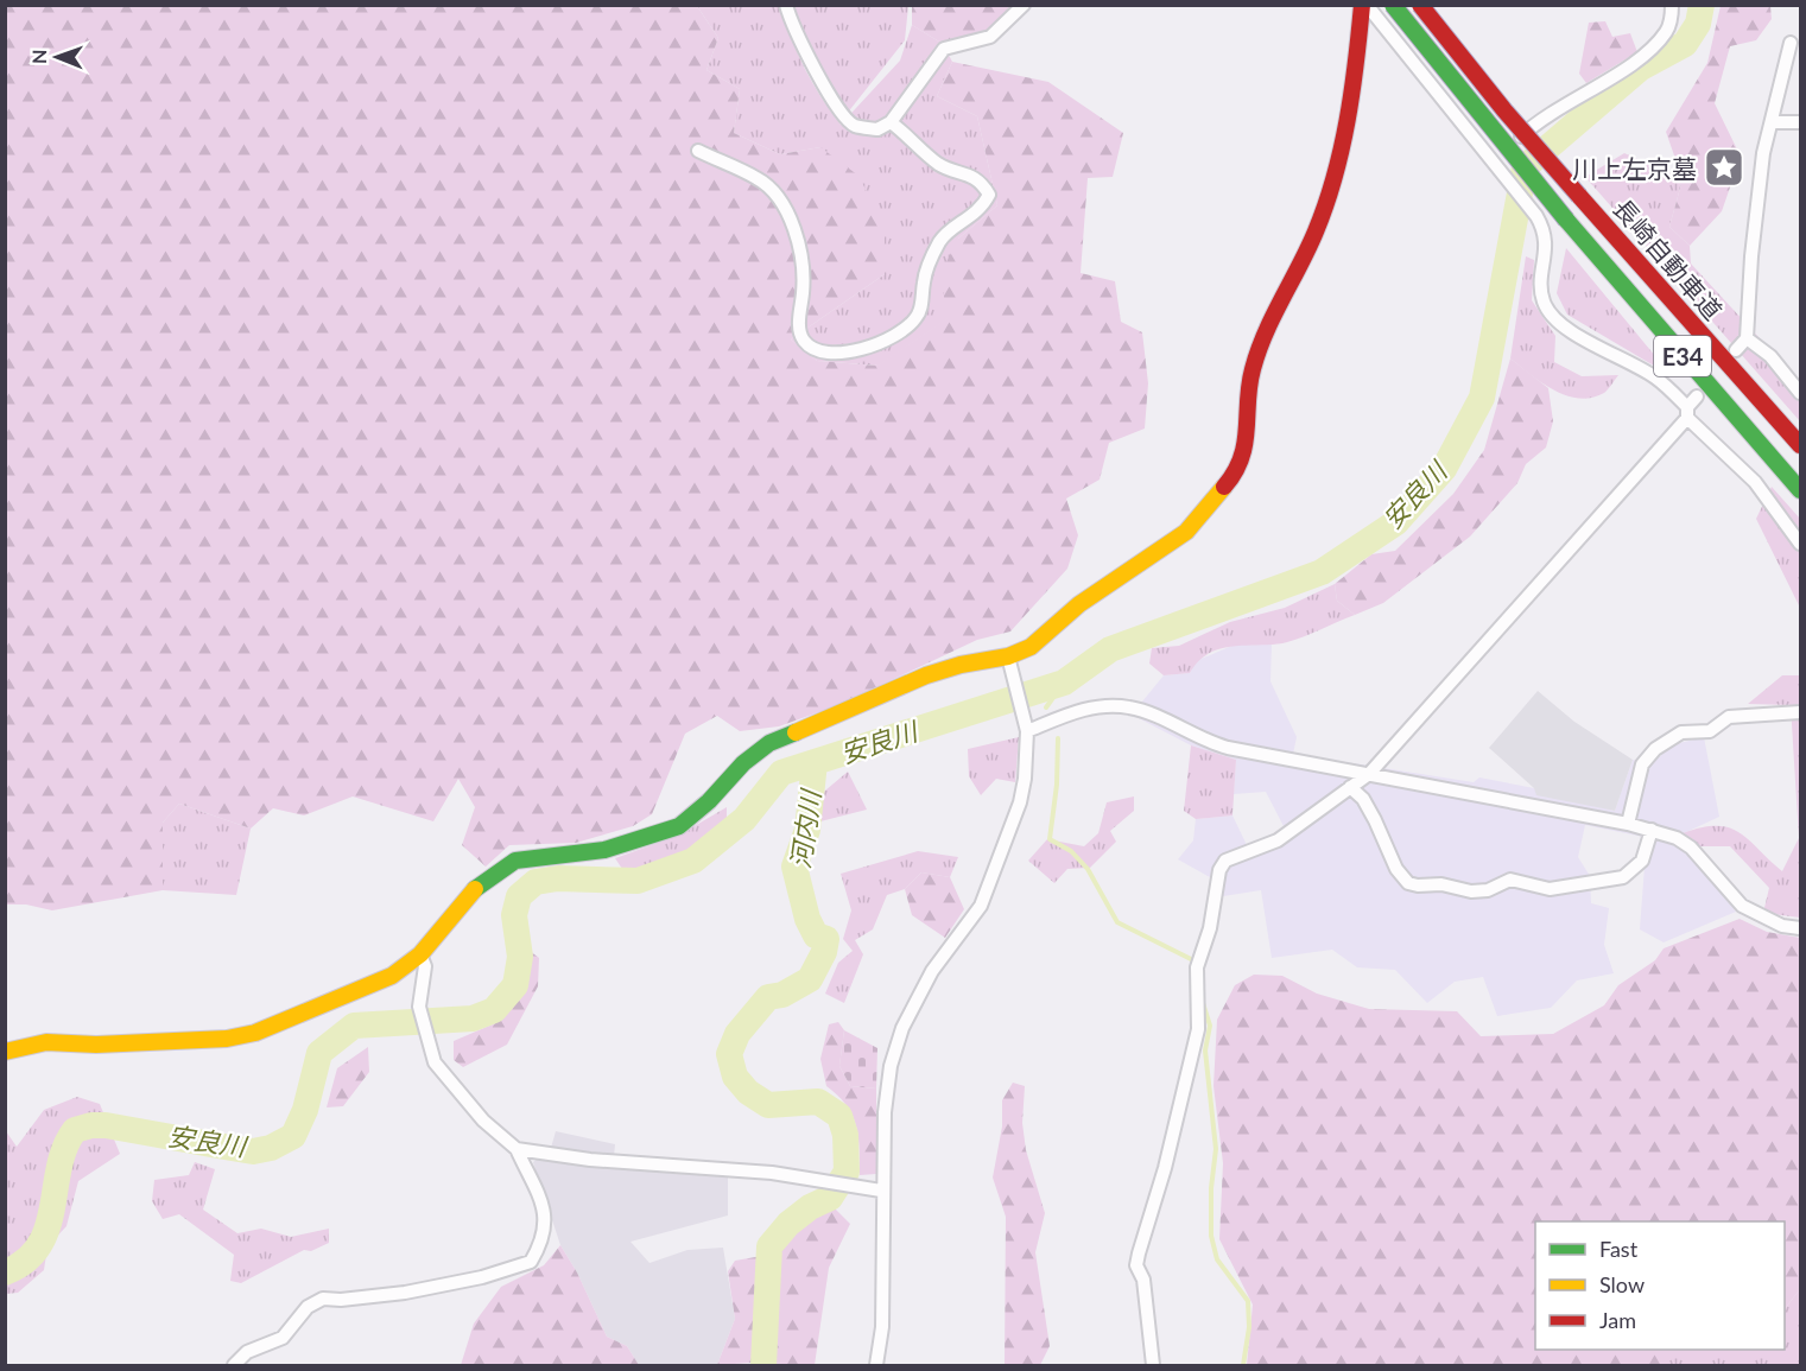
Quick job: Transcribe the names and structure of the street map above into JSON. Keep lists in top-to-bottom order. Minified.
{"streets":{"main road":["長崎自動車道","E34"]},"water":["安良川","河内川"],"places":{"place":["川上左京墓"]},"legend":["Fast","Slow","Jam"],"north":"left"}
